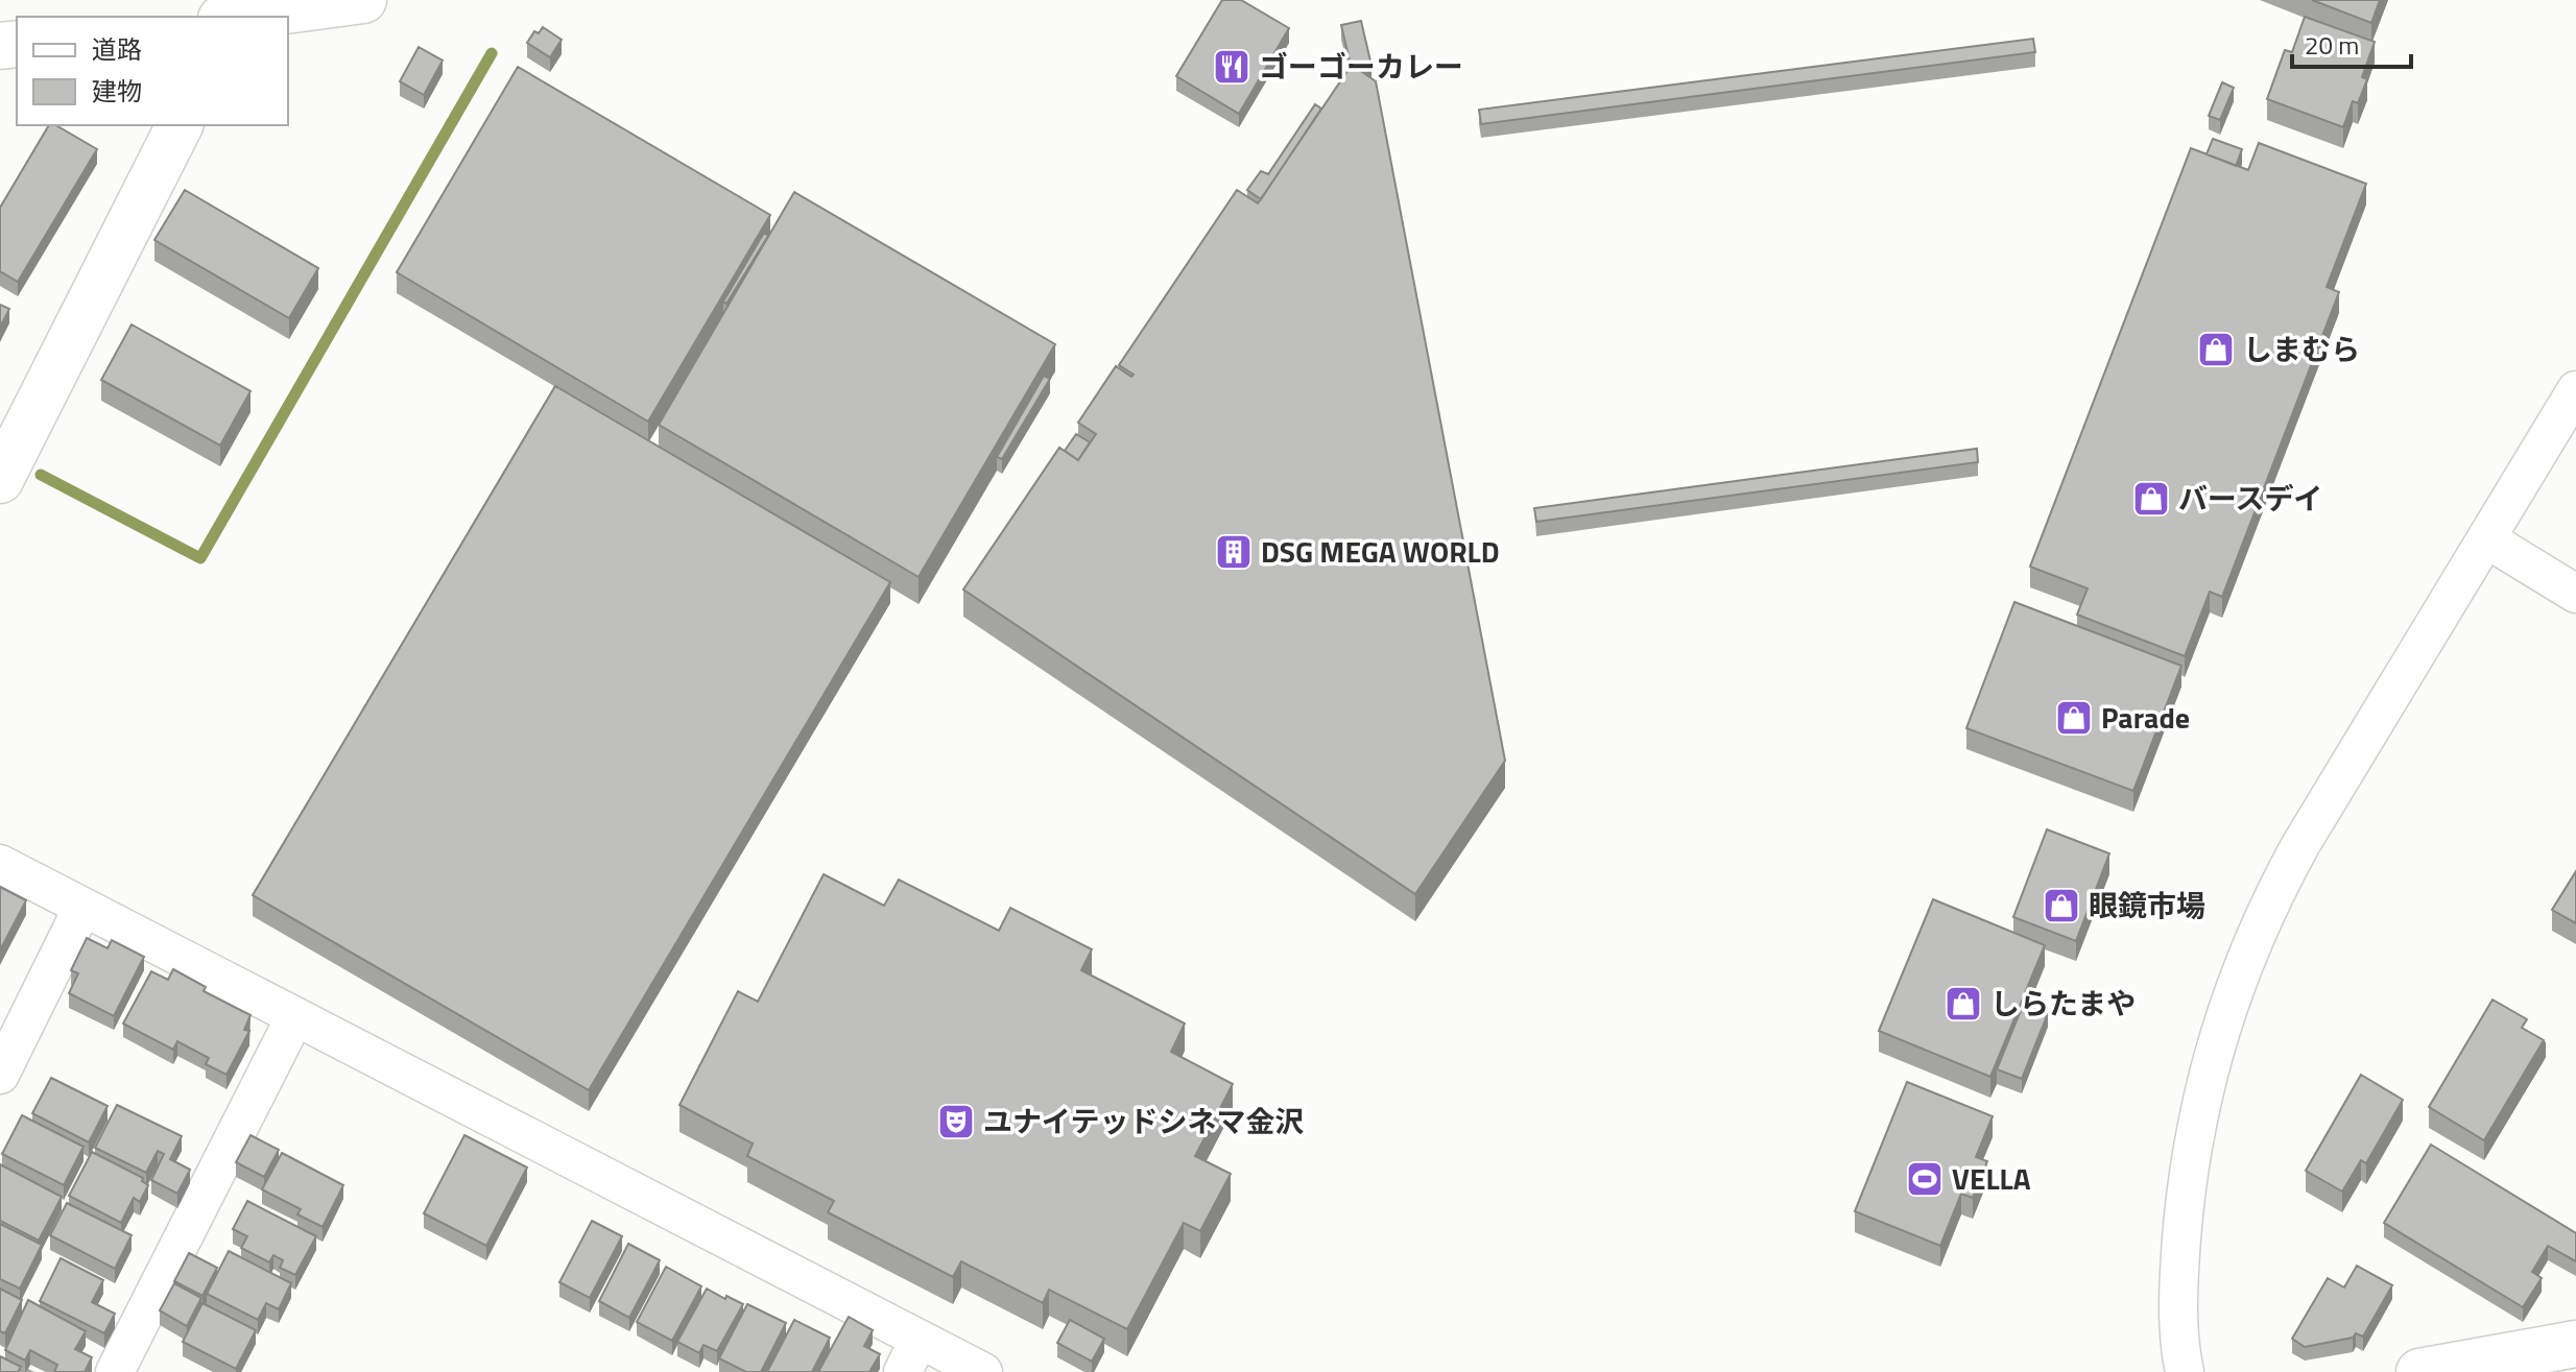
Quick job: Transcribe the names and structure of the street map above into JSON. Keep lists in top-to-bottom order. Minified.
{"places":{"restaurant":["ゴーゴーカレー"],"shop":["しまむら","バースデイ","Parade","眼鏡市場","しらたまや"],"building":["DSG MEGA WORLD"],"theatre":["ユナイテッドシネマ金沢"],"sports":["VELLA"]},"legend":["道路","建物"],"scale_bar":"20 m"}
